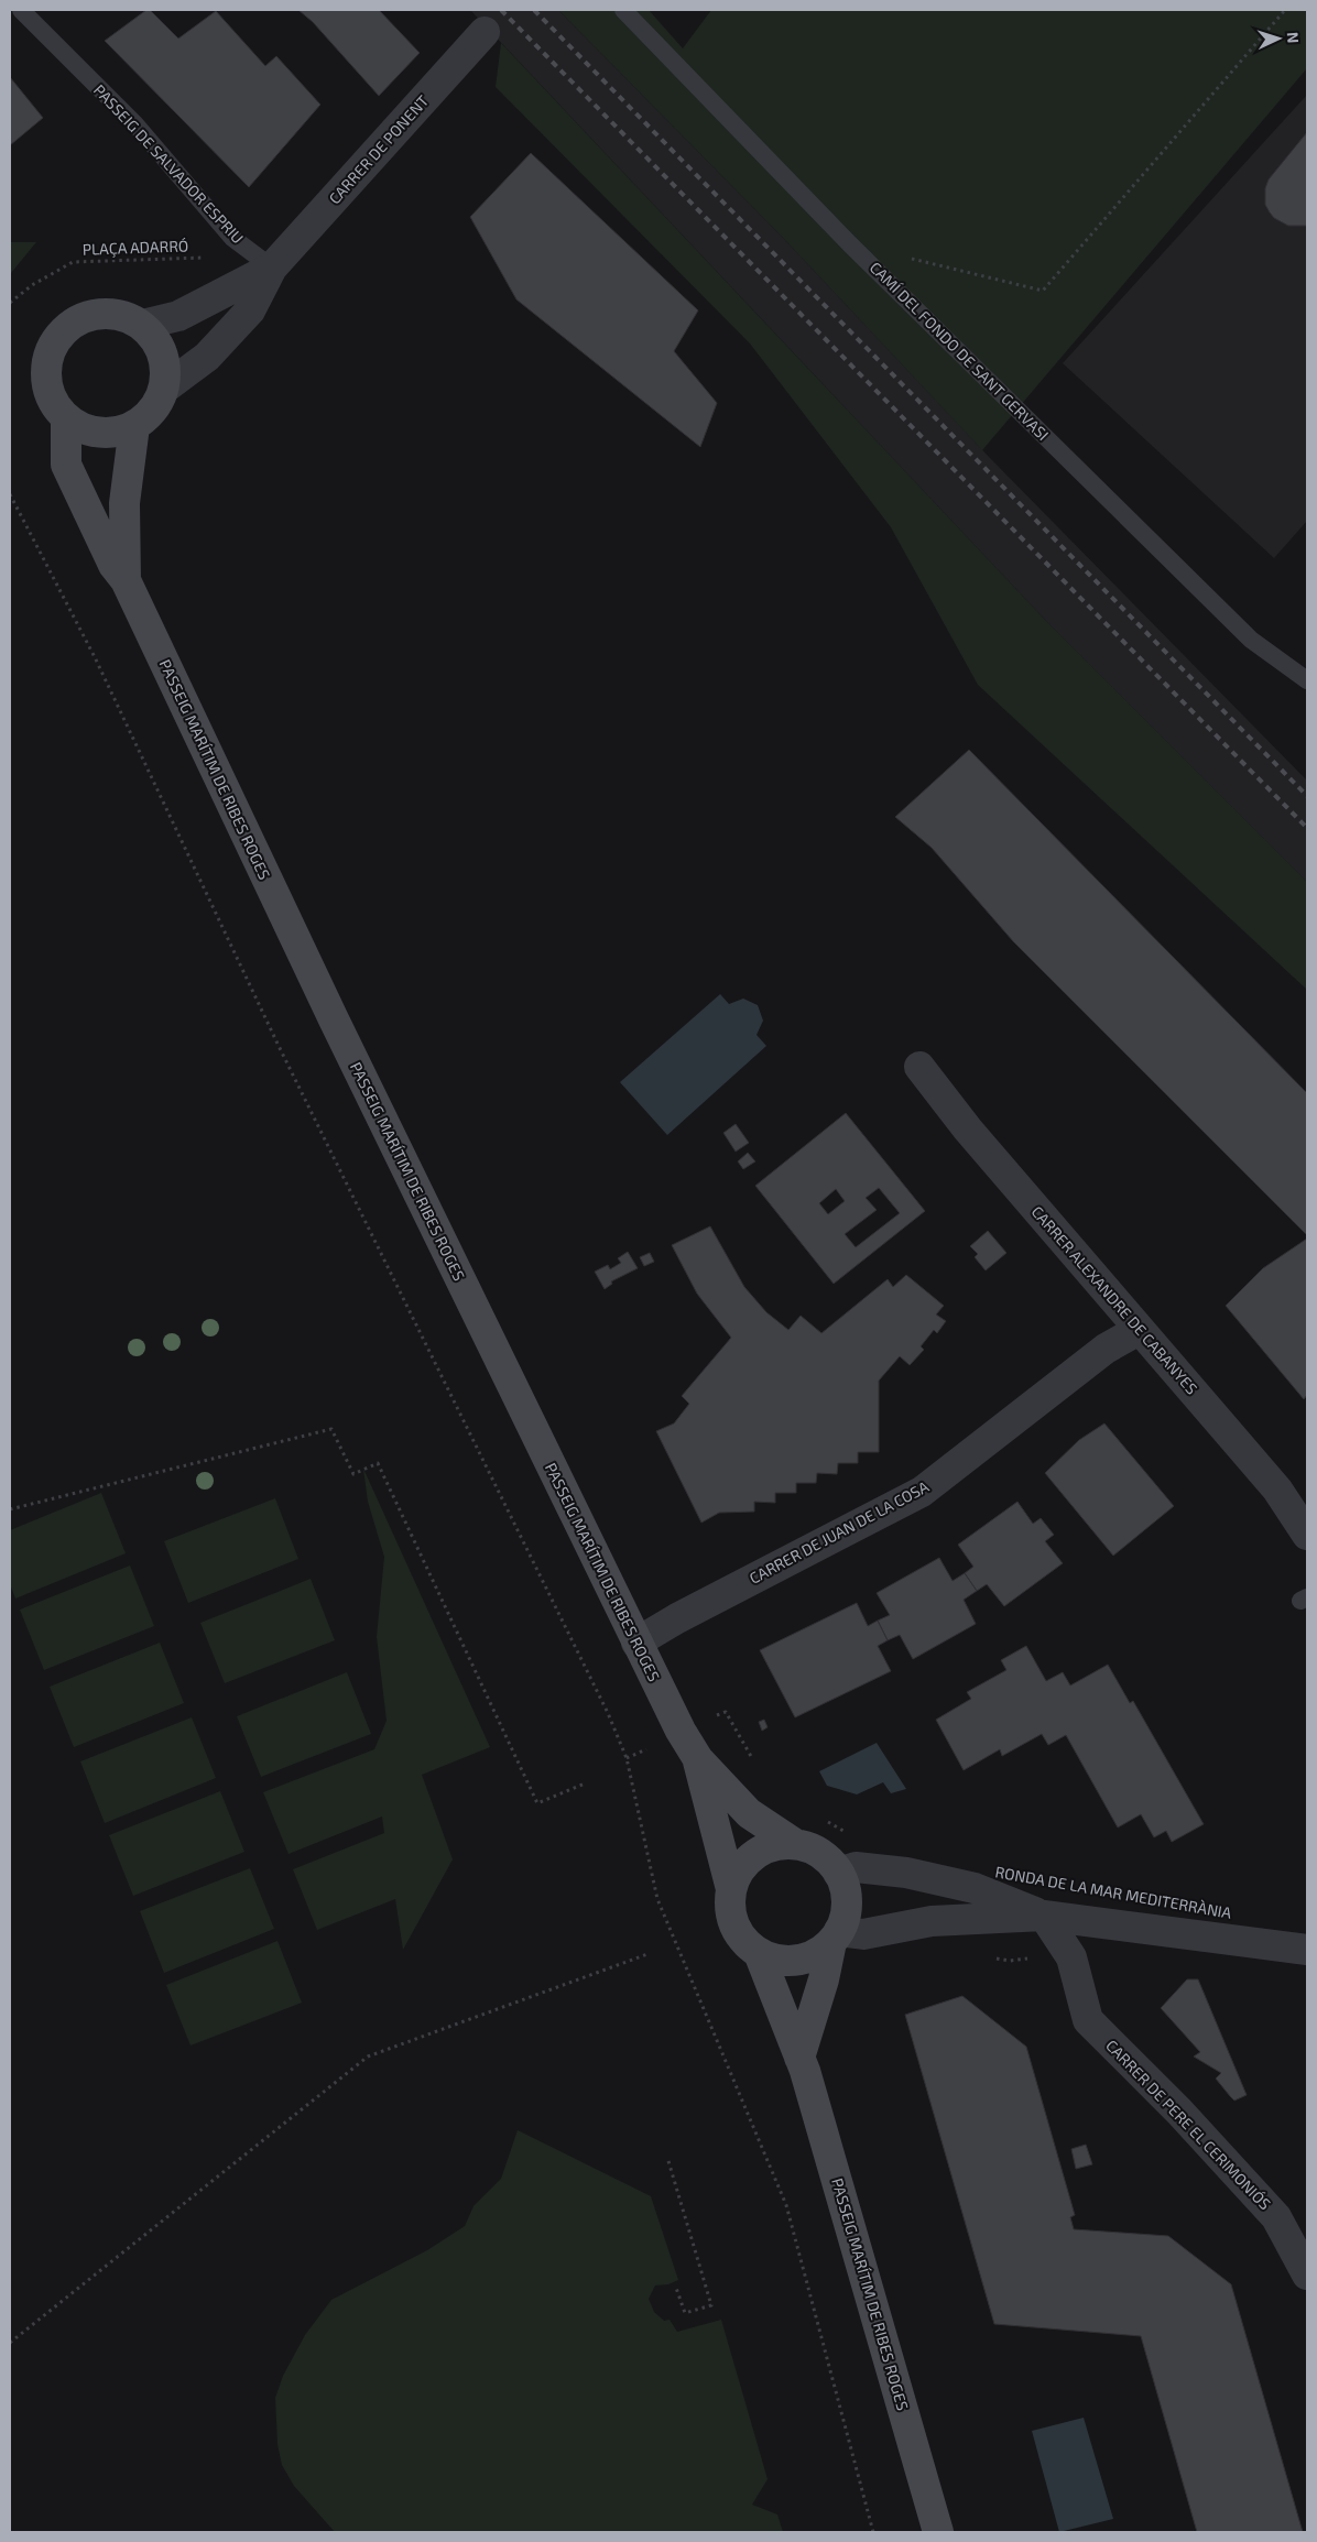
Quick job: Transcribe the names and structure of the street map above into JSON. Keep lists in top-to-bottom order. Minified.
{"streets":{"street":["CARRER DE PONENT","PASSEIG MARÍTIM DE RIBES ROGES","CARRER ALEXANDRE DE CABANYES","CARRER DE JUAN DE LA COSA","RONDA DE LA MAR MEDITERRÀNIA","CARRER DE PERE EL CERIMONIÓS"],"lane":["PASSEIG DE SALVADOR ESPRIU","CAMÍ DEL FONDO DE SANT GERVASI"],"path":["PLAÇA ADARRÓ"]},"crossings":[["CARRER DE PONENT","PASSEIG DE SALVADOR ESPRIU"],["CARRER DE PONENT","PASSEIG MARÍTIM DE RIBES ROGES"],["PASSEIG MARÍTIM DE RIBES ROGES","CARRER DE JUAN DE LA COSA"],["PASSEIG MARÍTIM DE RIBES ROGES","RONDA DE LA MAR MEDITERRÀNIA"],["CARRER ALEXANDRE DE CABANYES","CARRER DE JUAN DE LA COSA"],["RONDA DE LA MAR MEDITERRÀNIA","CARRER DE PERE EL CERIMONIÓS"]],"north":"right"}
